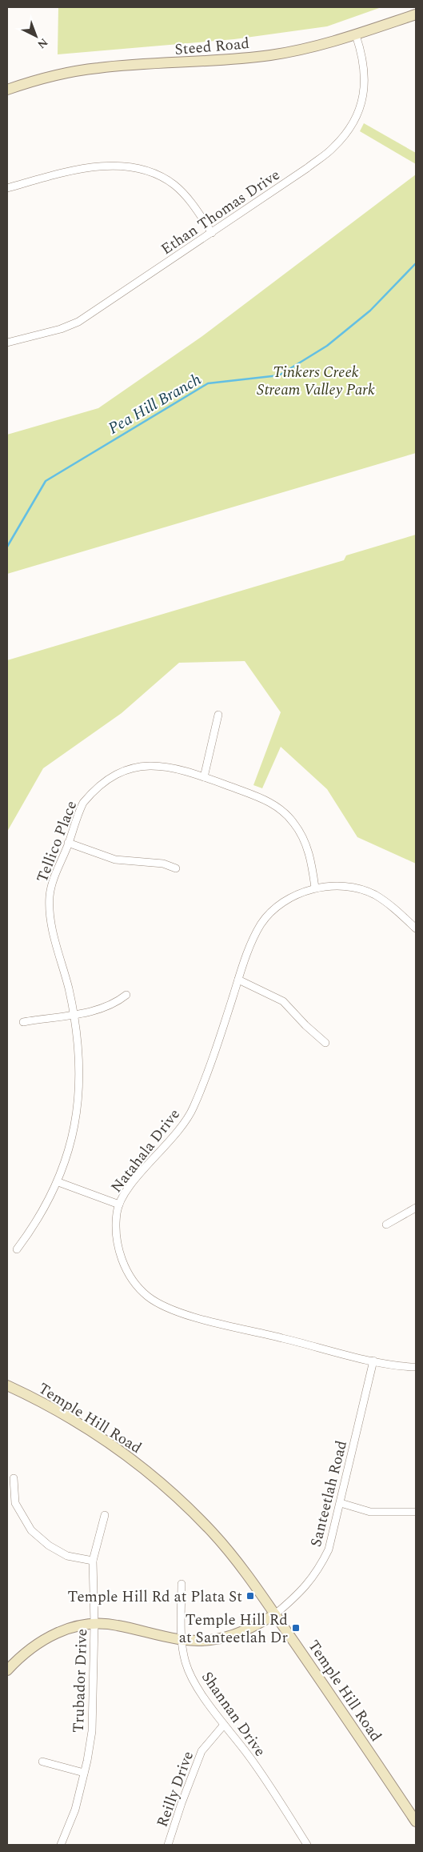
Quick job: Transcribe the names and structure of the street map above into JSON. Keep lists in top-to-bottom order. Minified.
{"streets":{"street":["Steed Road","Ethan Thomas Drive","Tellico Place","Natahala Drive","Temple Hill Road","Santeetlah Road","Trubador Drive","Shannan Drive","Reilly Drive"]},"crossings":[["Steed Road","Ethan Thomas Drive"],["Tellico Place","Natahala Drive"],["Natahala Drive","Santeetlah Road"],["Temple Hill Road","Santeetlah Road"],["Shannan Drive","Reilly Drive"]],"water":["Pea Hill Branch"],"parks":["Tinkers Creek Stream Valley Park"],"places":{"transit":["Temple Hill Rd at Plata St","Temple Hill Rd at Santeetlah Dr"]},"north":"bottom right"}
